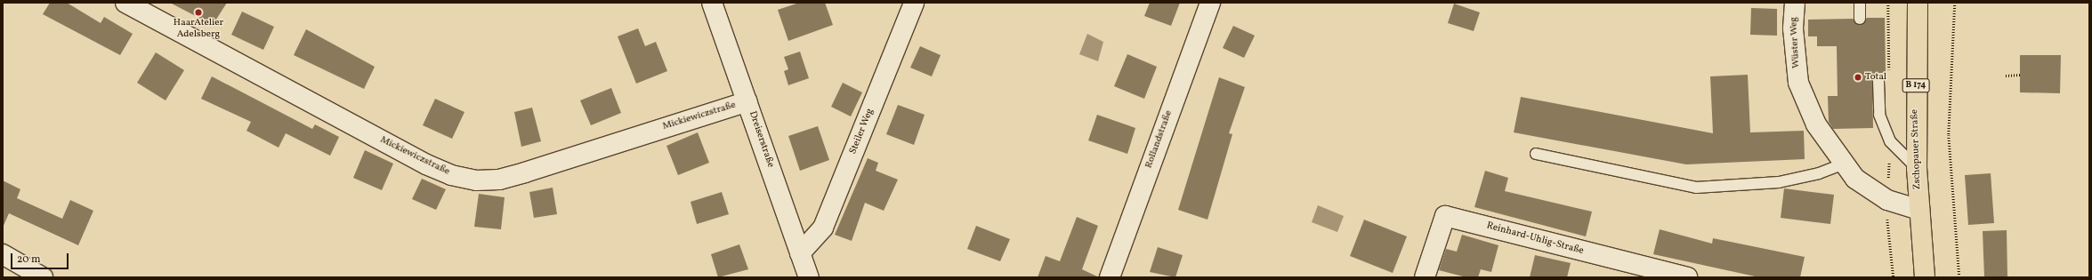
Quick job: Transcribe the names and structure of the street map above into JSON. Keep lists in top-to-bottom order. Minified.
{"streets":{"main road":["B 174","Zschopauer Straße"],"street":["Wüster Weg","Mickiewiczstraße","Steiler Weg","Dreiserstraße","Rollandstraße","Reinhard-Uhlig-Straße"]},"crossings":[["Mickiewiczstraße","Dreiserstraße"],["Steiler Weg","Dreiserstraße"]],"places":["HaarAtelier Adelsberg","Total"],"scale_bar":"20 m"}
